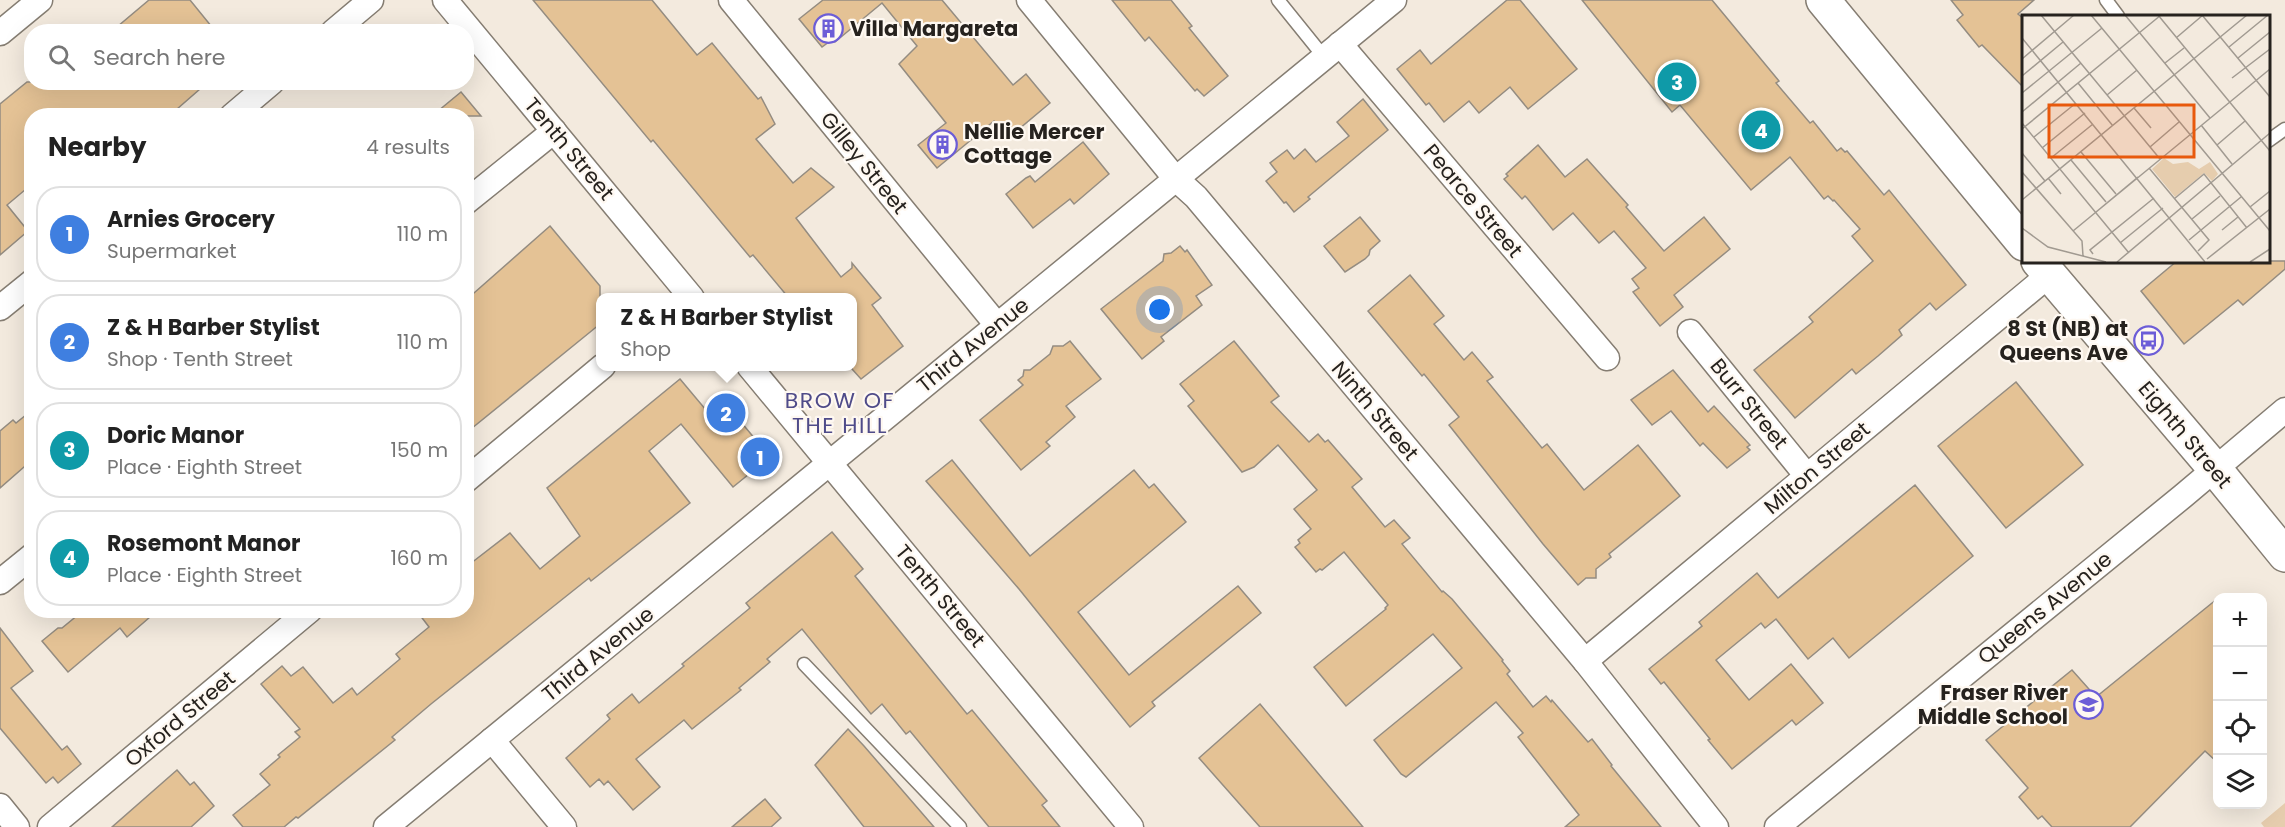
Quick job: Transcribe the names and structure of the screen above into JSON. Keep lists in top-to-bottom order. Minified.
{"streets":{"street":["Tenth Street","Gilley Street","Pearce Street","Third Avenue","Burr Street","Ninth Street","Eighth Street","Milton Street","Queens Avenue","Oxford Street"]},"crossings":[["Tenth Street","Third Avenue"],["Gilley Street","Third Avenue"],["Pearce Street","Third Avenue"],["Third Avenue","Ninth Street"],["Burr Street","Milton Street"],["Ninth Street","Milton Street"],["Eighth Street","Milton Street"],["Eighth Street","Queens Avenue"]],"districts":["BROW OF THE HILL"],"places":{"building":["Villa Margareta","Nellie Mercer Cottage"],"bus stop":["8 St (NB) at Queens Ave"],"school or university":["Fraser River Middle School"]},"page":{"search":"Search here","pins":["3","4","2","1"],"heading":["Nearby","4 results"],"list":[{"mark":"1","name":"Arnies Grocery","note":"Supermarket","value":"110 m"},{"mark":"2","name":"Z & H Barber Stylist","note":"Shop · Tenth Street","value":"110 m"},{"mark":"3","name":"Doric Manor","note":"Place · Eighth Street","value":"150 m"},{"mark":"4","name":"Rosemont Manor","note":"Place · Eighth Street","value":"160 m"}],"popup":["Z & H Barber Stylist","Shop"],"map_buttons":["+","−"]}}
